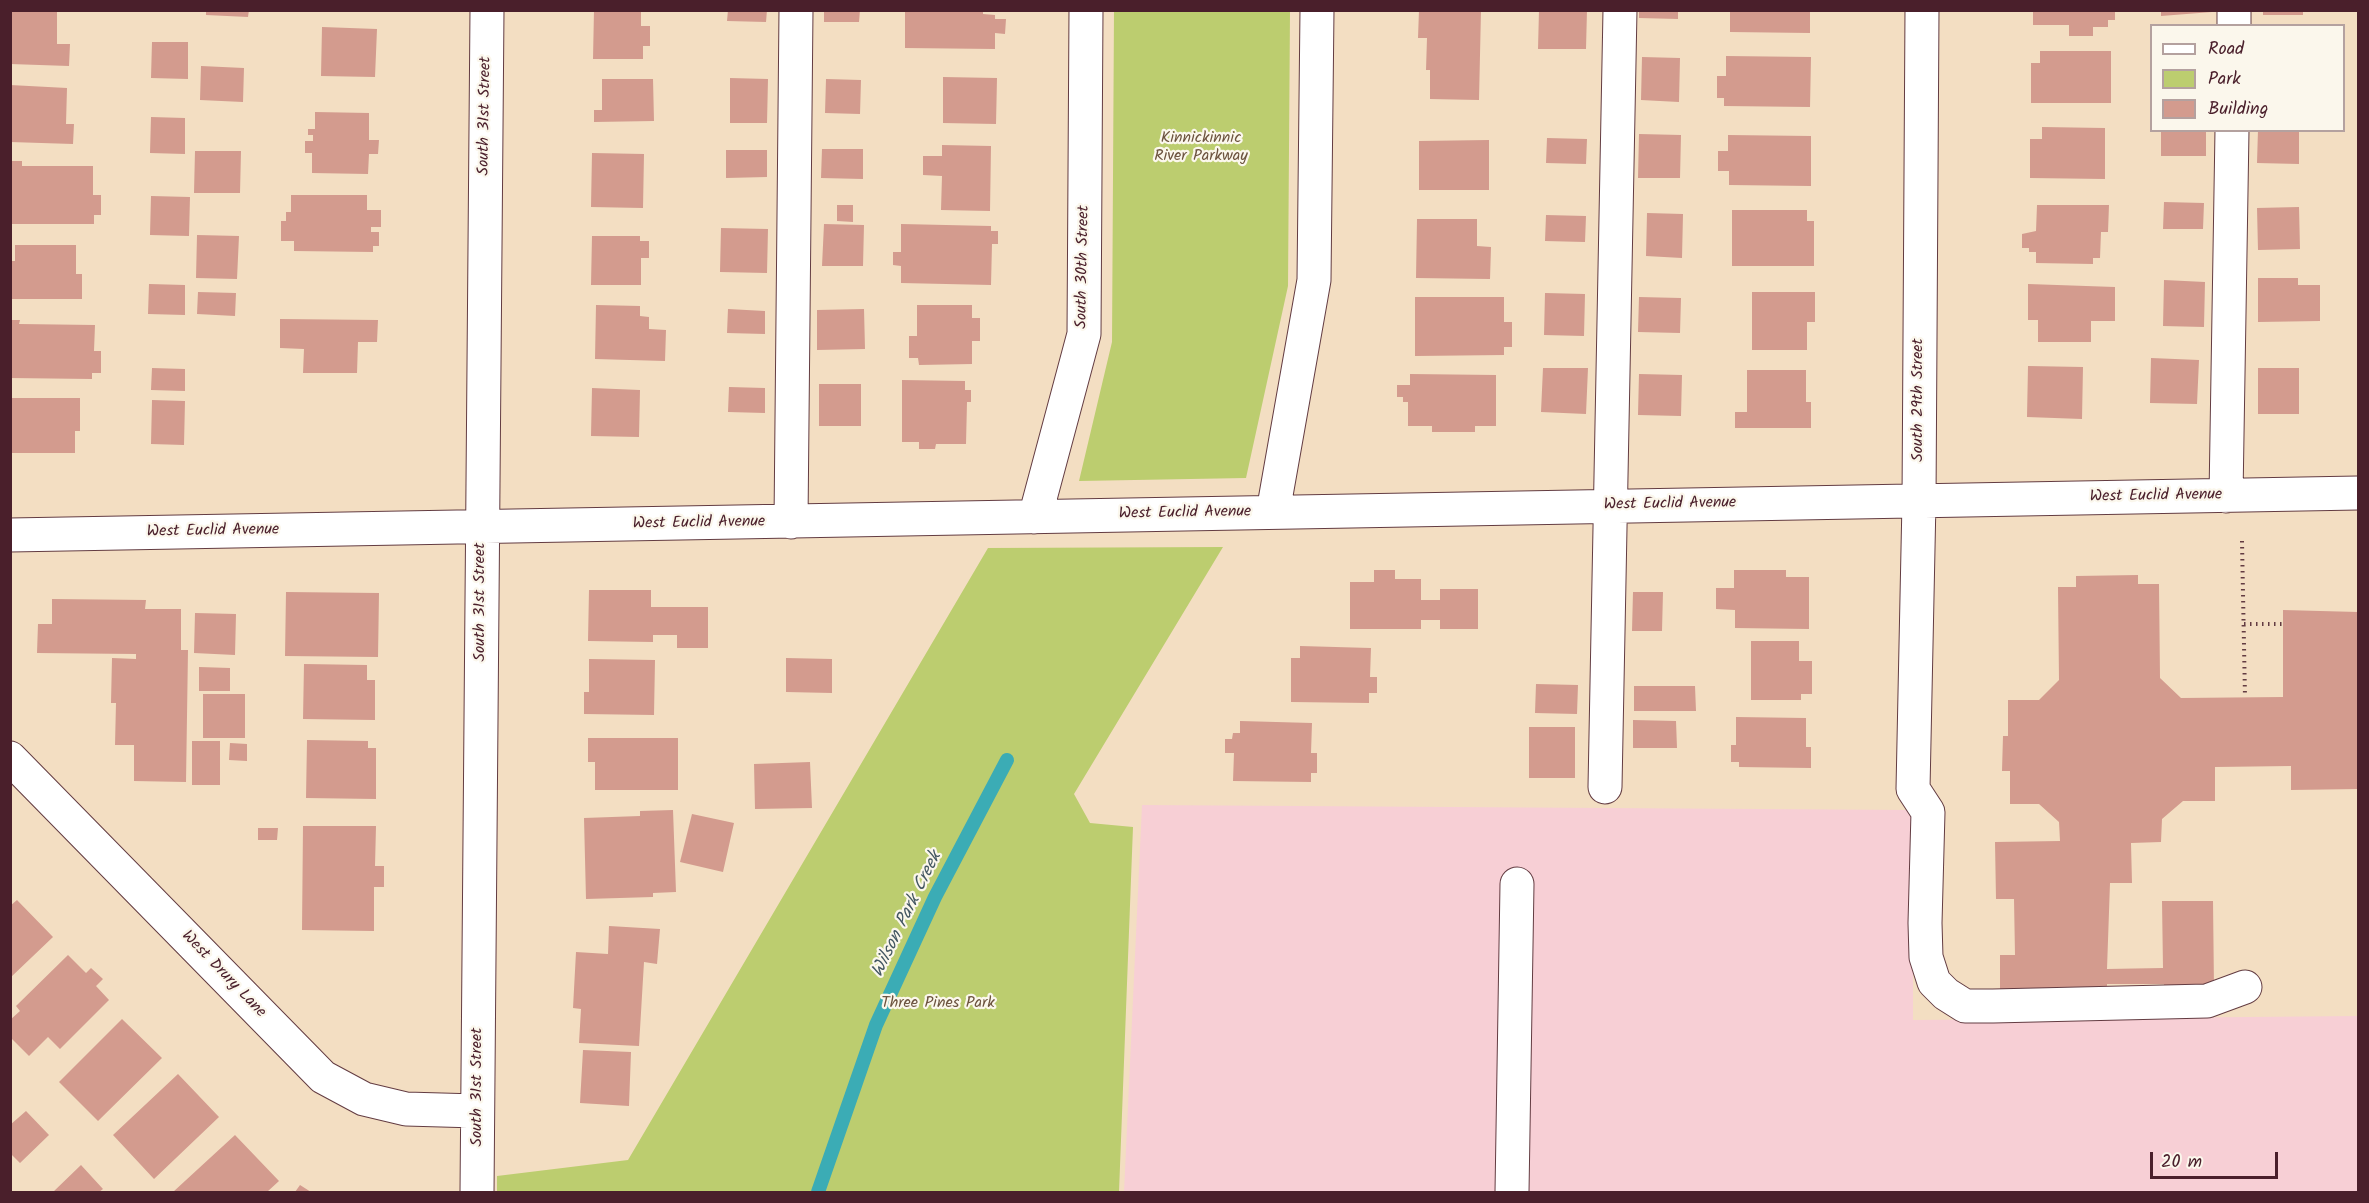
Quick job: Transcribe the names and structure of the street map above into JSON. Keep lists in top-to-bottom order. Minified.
{"streets":{"street":["South 31st Street","South 30th Street","South 29th Street","West Euclid Avenue","West Drury Lane"]},"crossings":[["South 31st Street","West Euclid Avenue"],["South 31st Street","West Drury Lane"],["South 30th Street","West Euclid Avenue"],["South 29th Street","West Euclid Avenue"]],"water":["Wilson Park Creek"],"parks":["Kinnickinnic River Parkway","Three Pines Park"],"legend":["Road","Park","Building"],"scale_bar":"20 m"}
